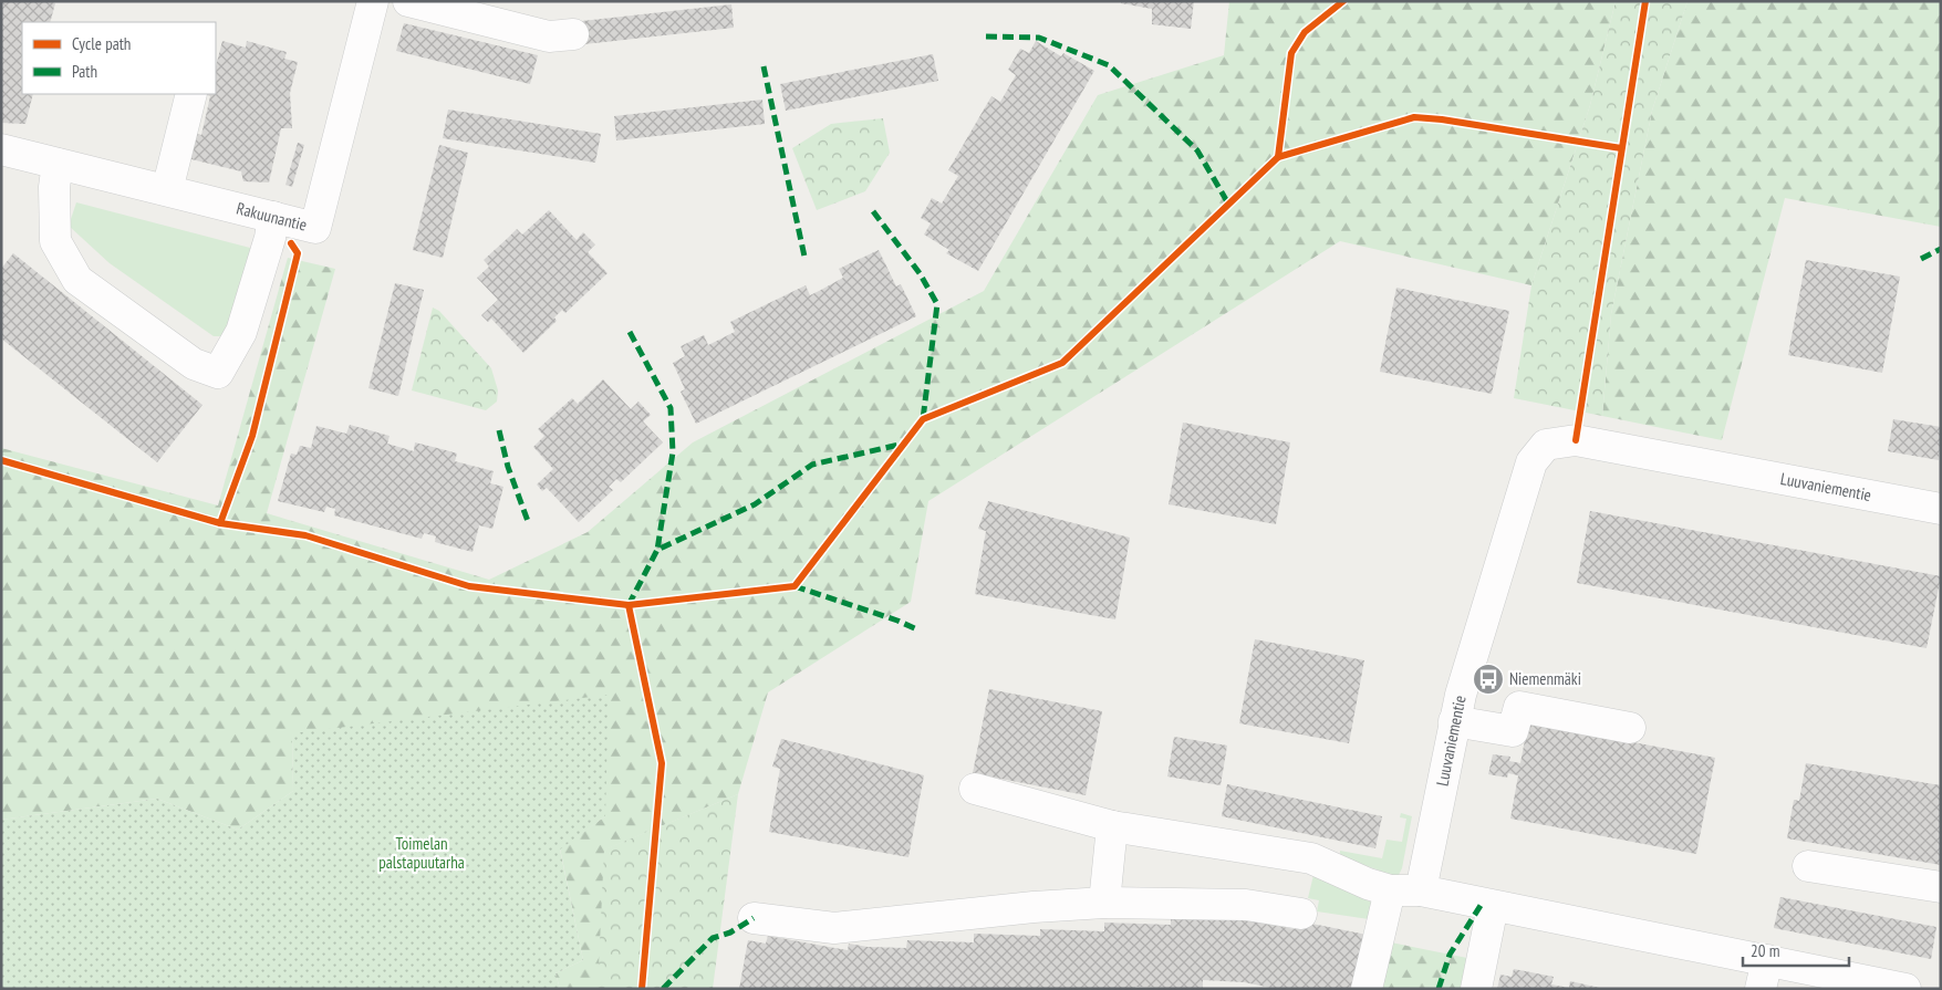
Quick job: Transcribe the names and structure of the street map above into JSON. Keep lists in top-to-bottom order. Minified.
{"streets":{"street":["Rakuunantie","Luuvaniementie"]},"parks":["Toimelan palstapuutarha"],"places":{"bus stop":["Niemenmäki"]},"legend":["Cycle path","Path"],"scale_bar":"20 m"}
